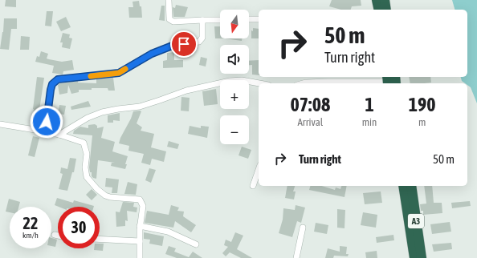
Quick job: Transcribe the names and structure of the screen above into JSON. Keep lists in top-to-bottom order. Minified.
{"streets":{"highway":["A3"]},"north":"bottom","page":{"map_buttons":["+","−"],"turn":["50 m","Turn right"],"eta":["07:08","Arrival","1","min","190","m"],"list":[{"name":"Turn right","value":"50 m"}],"speed":"22 km/h","limit":"30"}}
